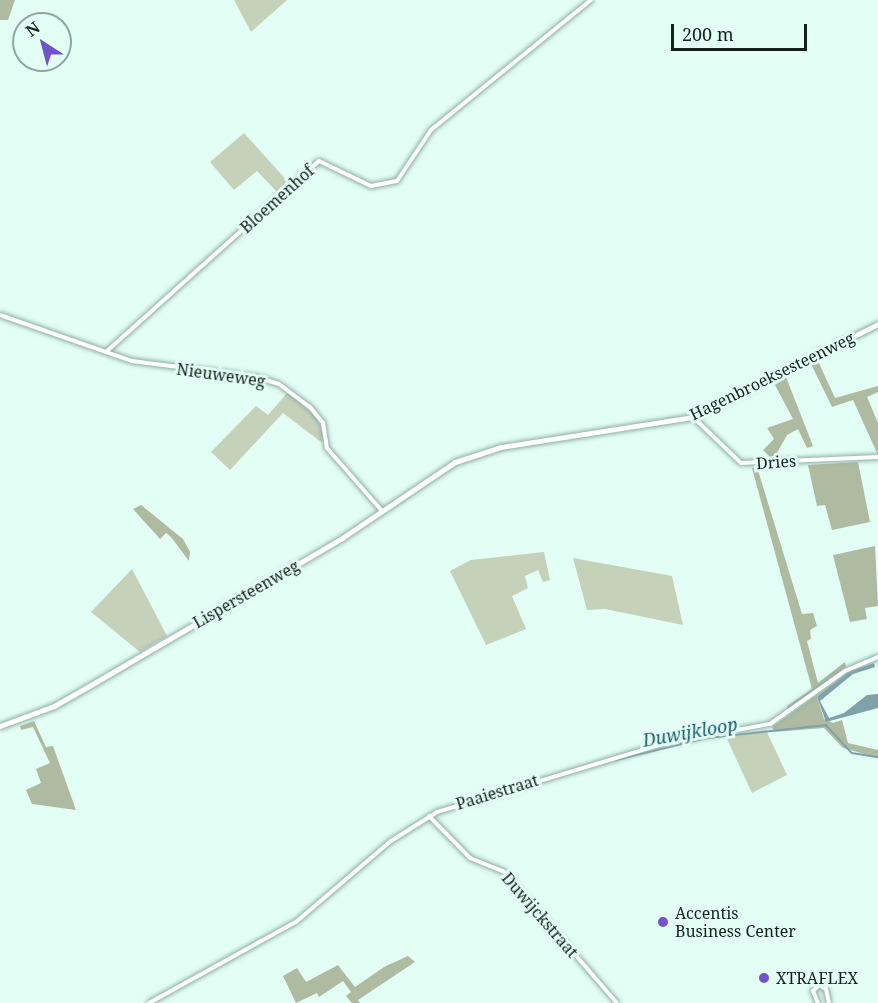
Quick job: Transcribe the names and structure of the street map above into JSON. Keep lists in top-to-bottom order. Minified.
{"streets":{"street":["Bloemenhof","Nieuweweg","Hagenbroeksesteenweg","Dries","Lispersteenweg","Paaiestraat","Duwijckstraat"]},"crossings":[["Bloemenhof","Nieuweweg"],["Nieuweweg","Lispersteenweg"],["Hagenbroeksesteenweg","Dries"],["Hagenbroeksesteenweg","Lispersteenweg"],["Paaiestraat","Duwijckstraat"]],"water":["Duwijkloop"],"places":["Accentis Business Center","XTRAFLEX"],"scale_bar":"200 m","north":"top left"}
